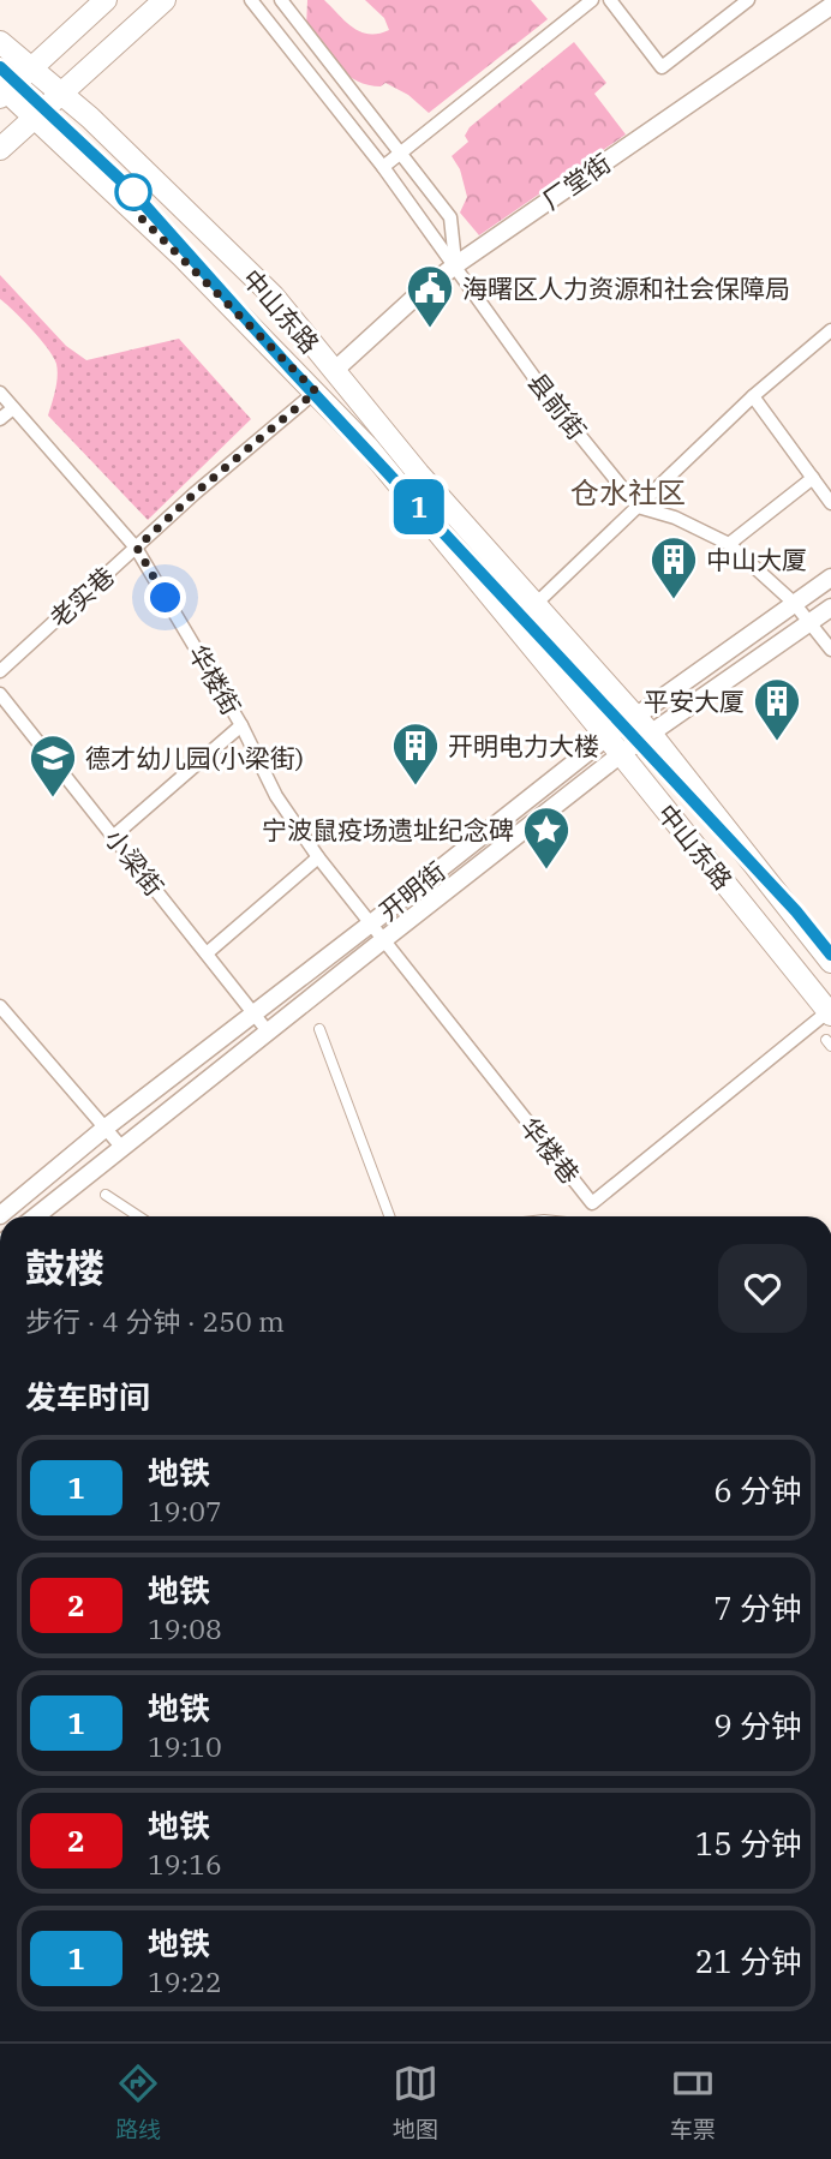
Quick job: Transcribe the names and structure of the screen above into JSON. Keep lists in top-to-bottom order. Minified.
{"streets":{"main road":["中山东路"],"street":["厂堂街","县前街","老实巷","华楼街","小梁街","开明街","华楼巷"]},"crossings":[["厂堂街","中山东路"],["厂堂街","县前街"],["中山东路","老实巷"],["中山东路","开明街"],["中山东路","华楼巷"],["老实巷","华楼街"],["华楼街","开明街"],["华楼街","华楼巷"],["小梁街","开明街"],["开明街","华楼巷"]],"districts":["仓水社区"],"places":{"public building":["海曙区人力资源和社会保障局"],"building":["中山大厦","平安大厦","开明电力大楼"],"school or university":["德才幼儿园(小梁街)"],"place":["宁波鼠疫场遗址纪念碑"]},"lines":["metro line 1"],"page":{"on_map":"1","heading":[["鼓楼","步行 · 4 分钟 · 250 m"],"发车时间"],"list":[{"mark":"1","name":"地铁","note":"19:07","value":"6 分钟"},{"mark":"2","name":"地铁","note":"19:08","value":"7 分钟"},{"mark":"1","name":"地铁","note":"19:10","value":"9 分钟"},{"mark":"2","name":"地铁","note":"19:16","value":"15 分钟"},{"mark":"1","name":"地铁","note":"19:22","value":"21 分钟"}],"tabs":["路线","地图","车票"]}}
